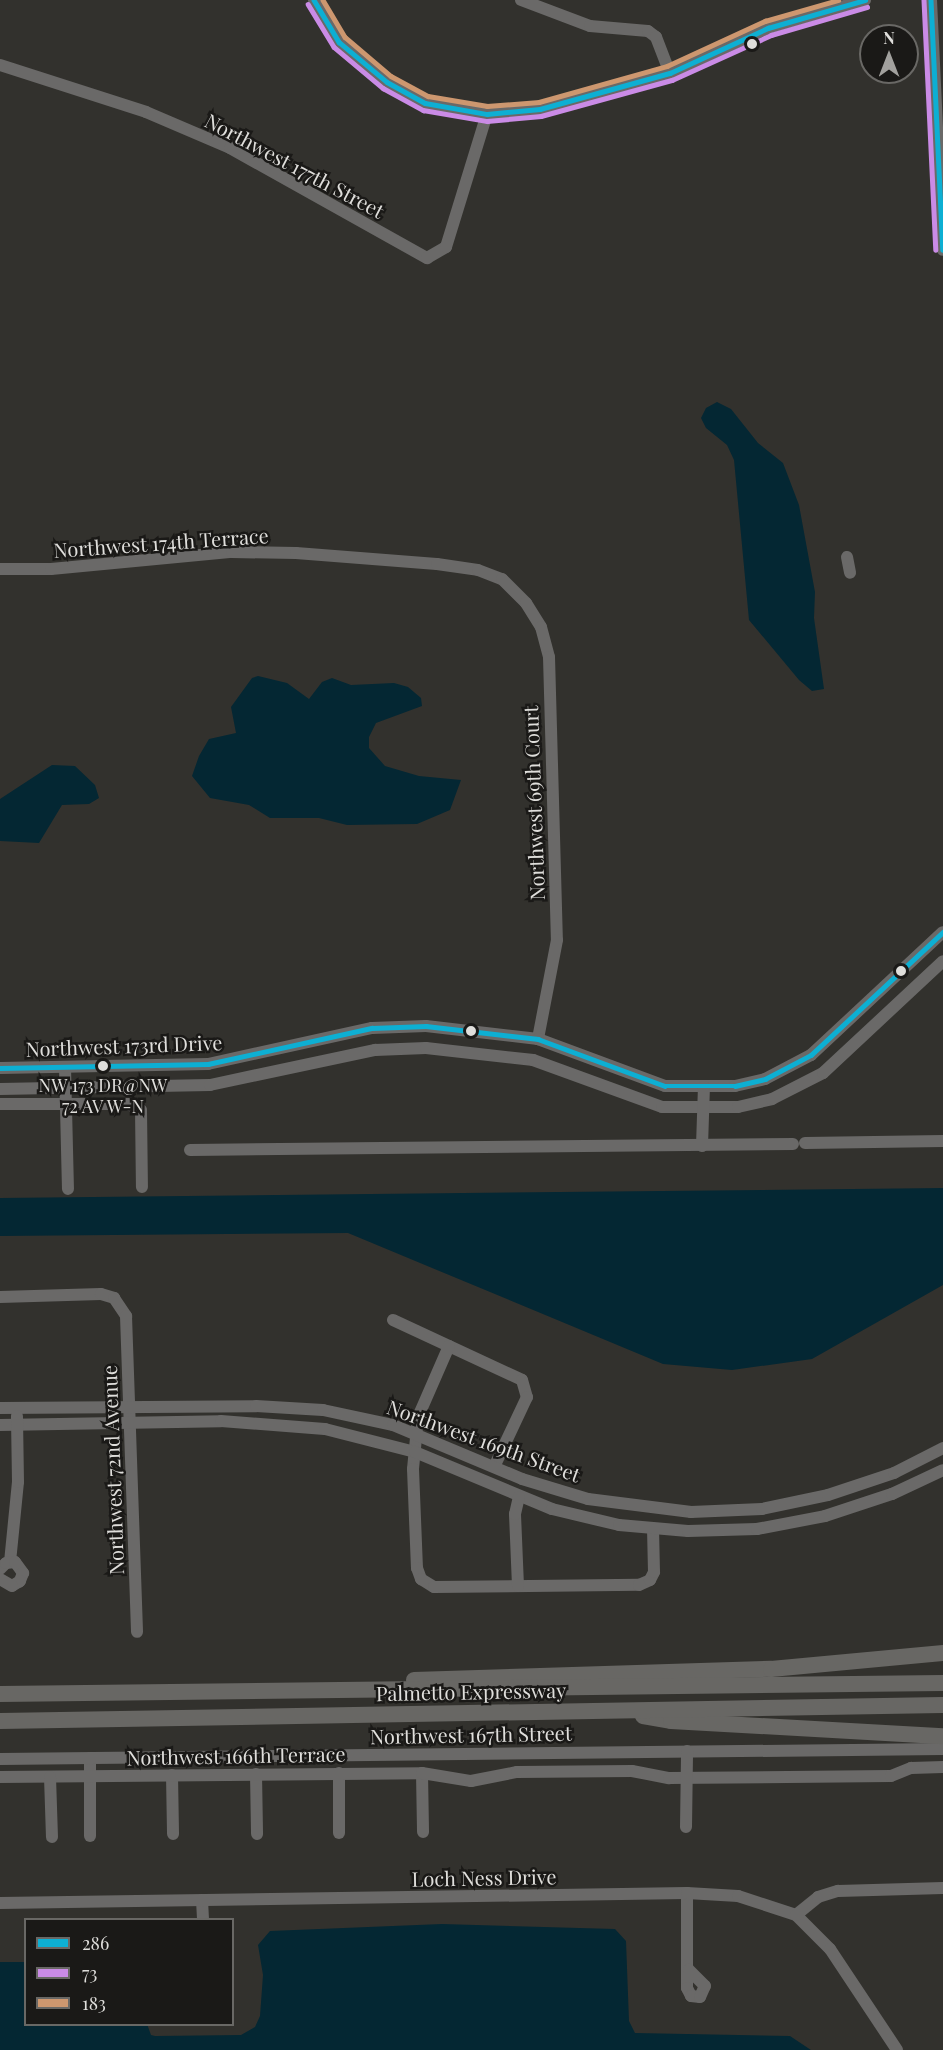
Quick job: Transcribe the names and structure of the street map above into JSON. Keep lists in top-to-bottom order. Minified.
{"streets":{"highway":["Palmetto Expressway"],"street":["Northwest 177th Street","Northwest 174th Terrace","Northwest 69th Court","Northwest 173rd Drive","Northwest 169th Street","Northwest 72nd Avenue","Northwest 167th Street","Northwest 166th Terrace","Loch Ness Drive"]},"crossings":[["Northwest 174th Terrace","Northwest 69th Court"],["Northwest 69th Court","Northwest 173rd Drive"],["Northwest 169th Street","Northwest 72nd Avenue"]],"places":["NW 173 DR@NW 72 AV W-N"],"lines":["transit line 286","transit line 73","transit line 183"],"legend":["286","73","183"],"north":"top"}
